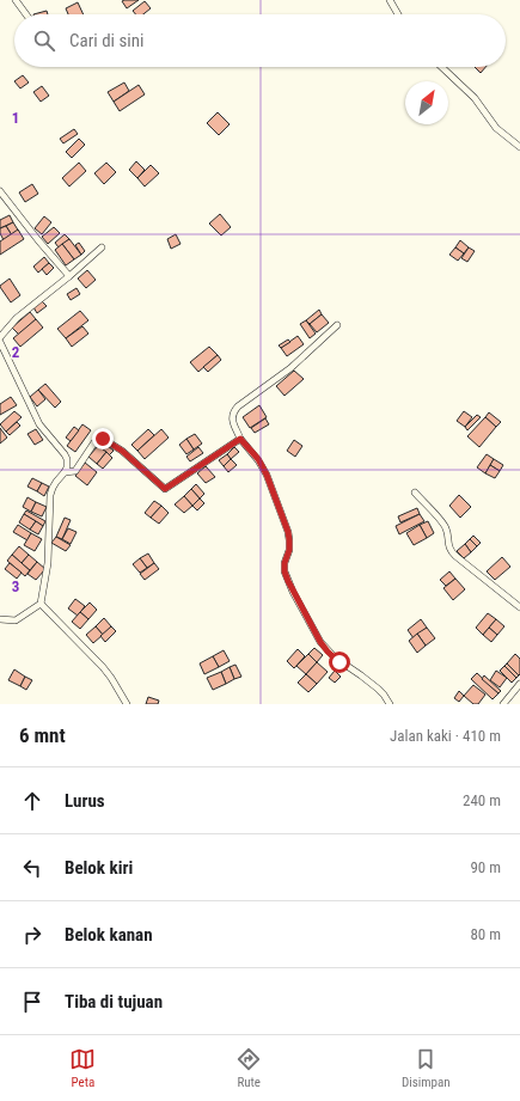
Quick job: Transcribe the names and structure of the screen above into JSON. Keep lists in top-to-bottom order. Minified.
{"north":"top right","page":{"search":"Cari di sini","heading":["6 mnt","Jalan kaki · 410 m"],"list":[["Lurus","240 m"],["Belok kiri","90 m"],["Belok kanan","80 m"],"Tiba di tujuan"],"nav":["Peta","Rute","Disimpan"]},"grid":{"rows":["1","2","3"]}}
